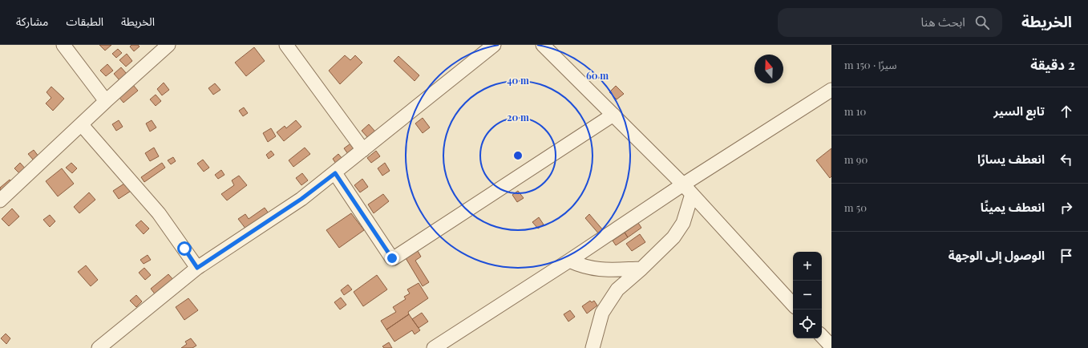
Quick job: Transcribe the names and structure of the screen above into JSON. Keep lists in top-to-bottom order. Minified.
{"north":"top","page":{"header":"الخريطة","search":"ابحث هنا","nav":["الخريطة","الطبقات","مشاركة"],"heading":["2 دقيقة","سيرًا · 150 m"],"list":[["تابع السير","10 m"],["انعطف يسارًا","90 m"],["انعطف يمينًا","50 m"],"الوصول إلى الوجهة"],"map_buttons":["+","−"]},"rings":["60 m","40 m","20 m"]}
